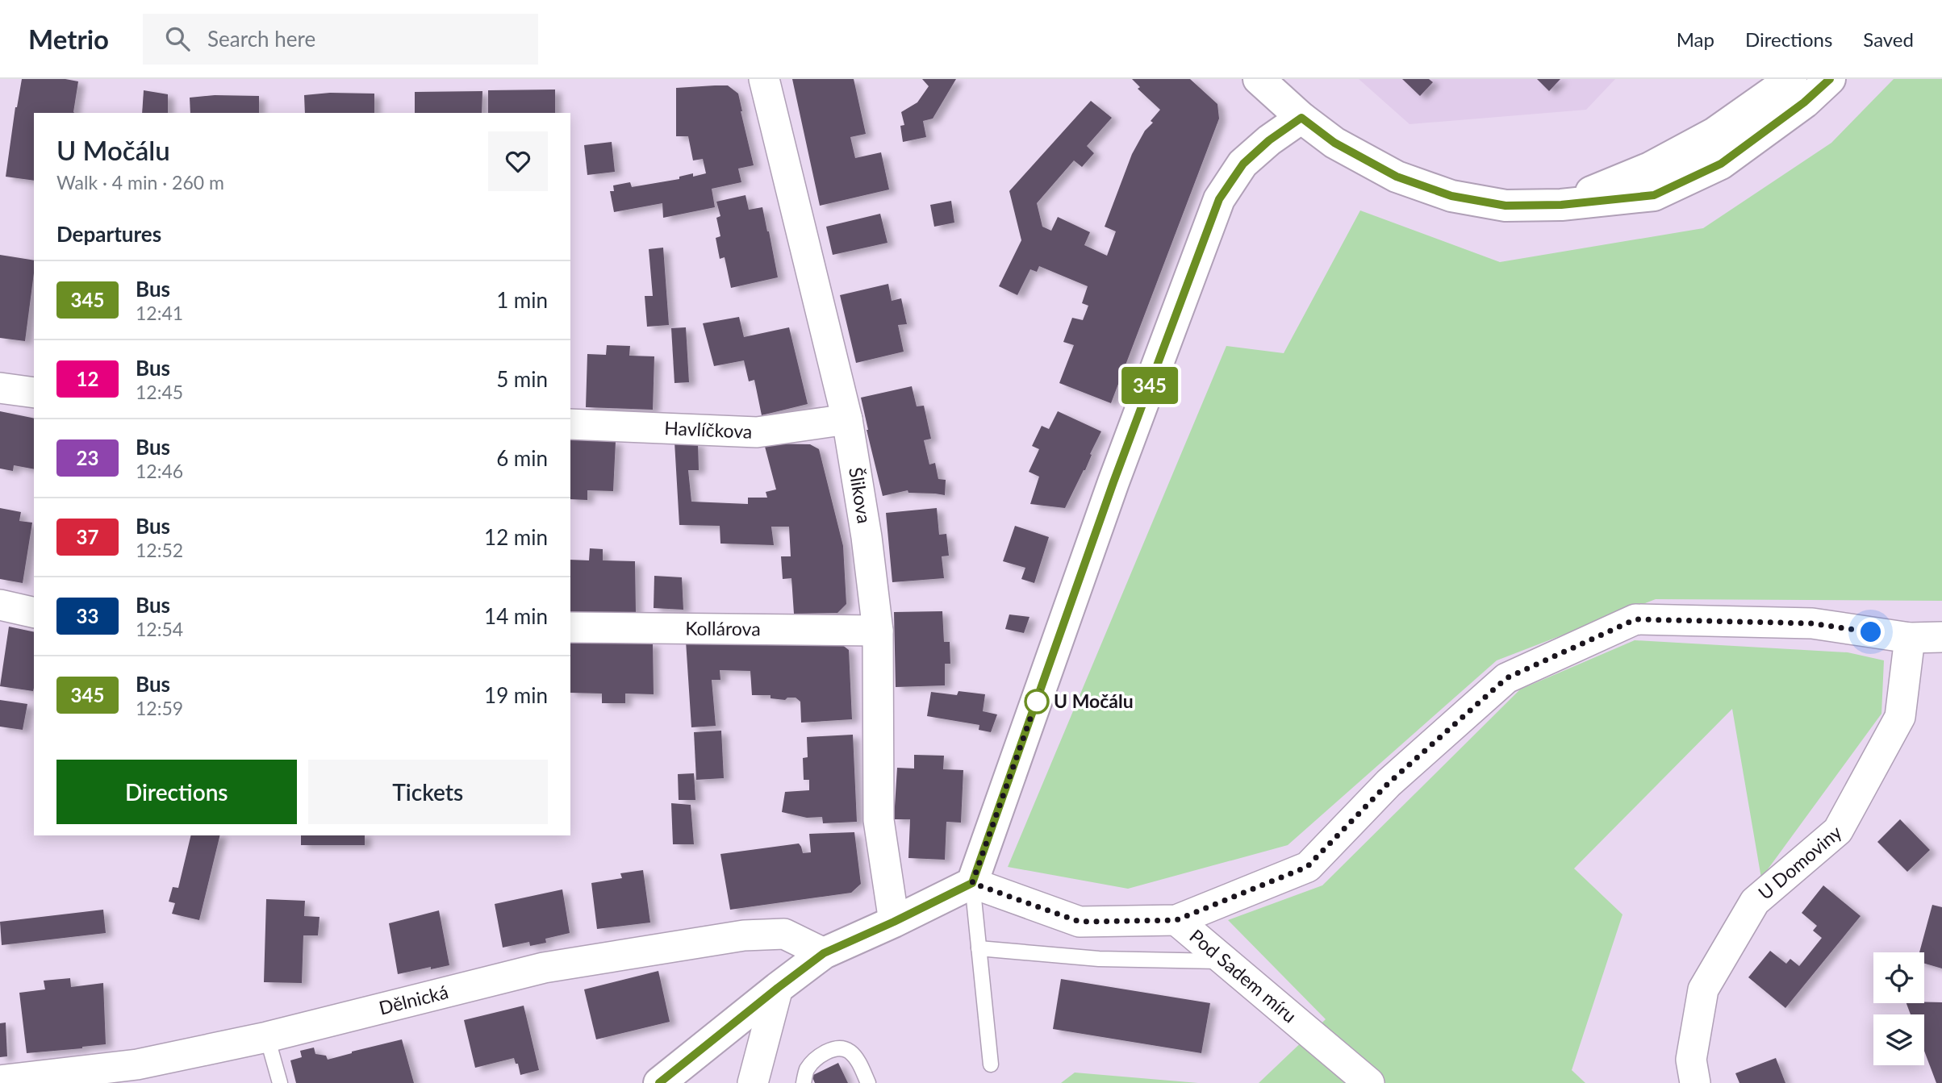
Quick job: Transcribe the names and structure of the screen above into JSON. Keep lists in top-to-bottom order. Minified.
{"streets":{"street":["Havlíčkova","Šlikova","Kollárova","U Domoviny","Pod Sadem míru","Dělnická"]},"crossings":[["Havlíčkova","Šlikova"],["Šlikova","Kollárova"]],"places":["U Močálu"],"lines":["bus line 345"],"page":{"header":"Metrio","search":"Search here","nav":["Map","Directions","Saved"],"on_map":"345","heading":[["U Močálu","Walk · 4 min · 260 m"],"Departures"],"list":[{"mark":"345","name":"Bus","note":"12:41","value":"1 min"},{"mark":"12","name":"Bus","note":"12:45","value":"5 min"},{"mark":"23","name":"Bus","note":"12:46","value":"6 min"},{"mark":"37","name":"Bus","note":"12:52","value":"12 min"},{"mark":"33","name":"Bus","note":"12:54","value":"14 min"},{"mark":"345","name":"Bus","note":"12:59","value":"19 min"}],"buttons":["Directions","Tickets"]}}
